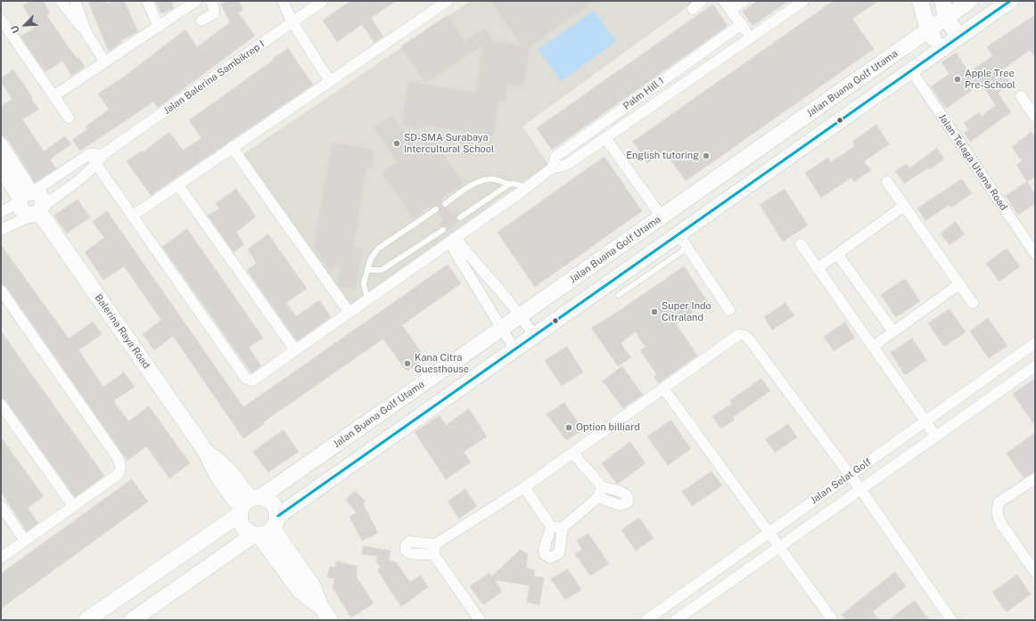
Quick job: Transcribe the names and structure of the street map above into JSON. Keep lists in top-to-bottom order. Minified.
{"streets":{"main road":["Jalan Buana Golf Utama","Balerina Raya Road"],"street":["Jalan Balerina Sambikrep I","Palm Hill 1","Jalan Telaga Utama Road","Jalan Selat Golf"]},"crossings":[["Jalan Balerina Sambikrep I","Balerina Raya Road"],["Jalan Buana Golf Utama","Balerina Raya Road"]],"places":["Apple Tree Pre-School","SD-SMA Surabaya Intercultural School","English tutoring","Super Indo Citraland","Kana Citra Guesthouse","Option billiard"],"north":"bottom left"}
